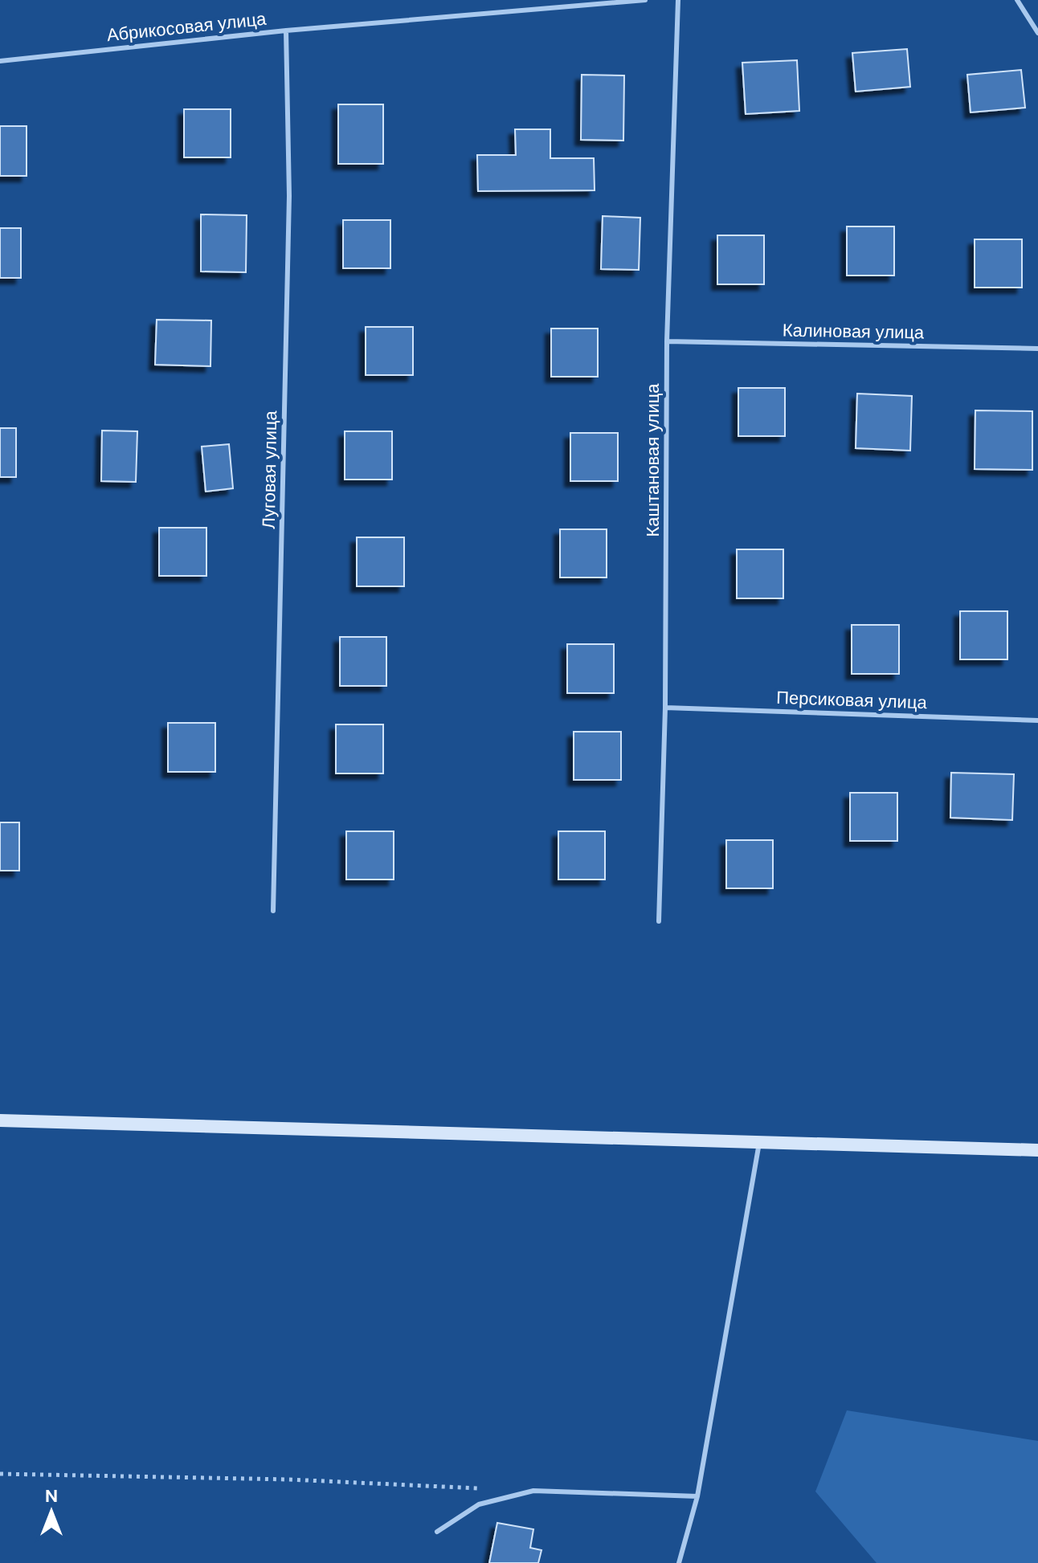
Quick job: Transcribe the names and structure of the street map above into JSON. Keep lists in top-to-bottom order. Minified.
{"streets":{"lane":["Абрикосовая улица","Калиновая улица","Каштановая улица","Луговая улица","Персиковая улица"]},"crossings":[["Абрикосовая улица","Луговая улица"],["Калиновая улица","Каштановая улица"],["Каштановая улица","Персиковая улица"]],"north":"top"}
